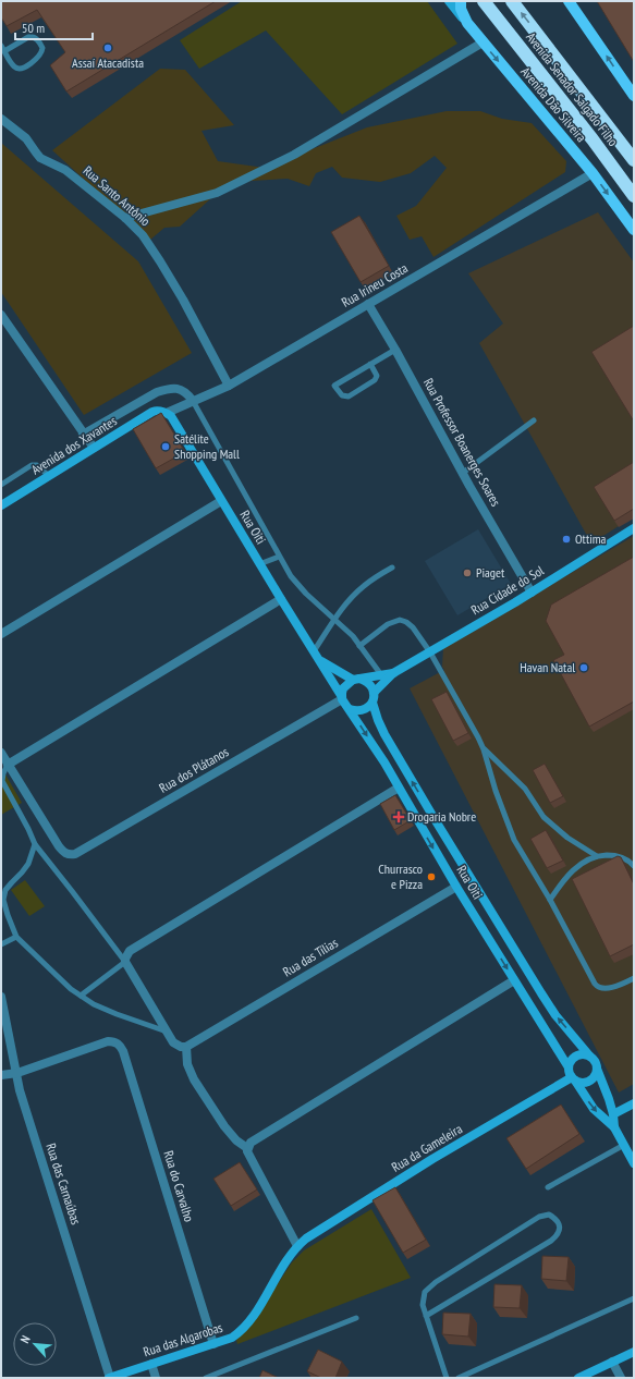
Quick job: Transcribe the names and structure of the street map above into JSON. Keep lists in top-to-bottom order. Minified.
{"streets":{"highway":["Avenida Senador Salgado Filho"],"main road":["Avenida Dão Silveira","Avenida dos Xavantes","Rua Oiti","Rua Cidade do Sol","Rua da Gameleira","Rua das Algarobas"],"street":["Rua Santo Antônio","Rua Irineu Costa","Rua Professor Boanerges Soares","Rua dos Plátanos","Rua das Tílias","Rua das Carnaúbas","Rua do Carvalho"]},"crossings":[["Avenida Dão Silveira","Rua Irineu Costa"],["Rua Santo Antônio","Rua Irineu Costa"],["Rua Irineu Costa","Rua Professor Boanerges Soares"],["Rua Irineu Costa","Avenida dos Xavantes"],["Rua Irineu Costa","Rua Oiti"],["Rua Professor Boanerges Soares","Rua Cidade do Sol"],["Avenida dos Xavantes","Rua Oiti"],["Rua Oiti","Rua Cidade do Sol"],["Rua Oiti","Rua dos Plátanos"],["Rua Oiti","Rua das Tílias"],["Rua Oiti","Rua da Gameleira"],["Rua Cidade do Sol","Rua dos Plátanos"],["Rua da Gameleira","Rua das Algarobas"],["Rua das Carnaúbas","Rua do Carvalho"],["Rua das Carnaúbas","Rua das Algarobas"],["Rua do Carvalho","Rua das Algarobas"]],"places":{"other":["Assaí Atacadista","Satélite Shopping Mall","Ottima","Piaget","Havan Natal","Churrasco e Pizza"],"health":["Drogaria Nobre"]},"scale_bar":"50 m","north":"top left"}
